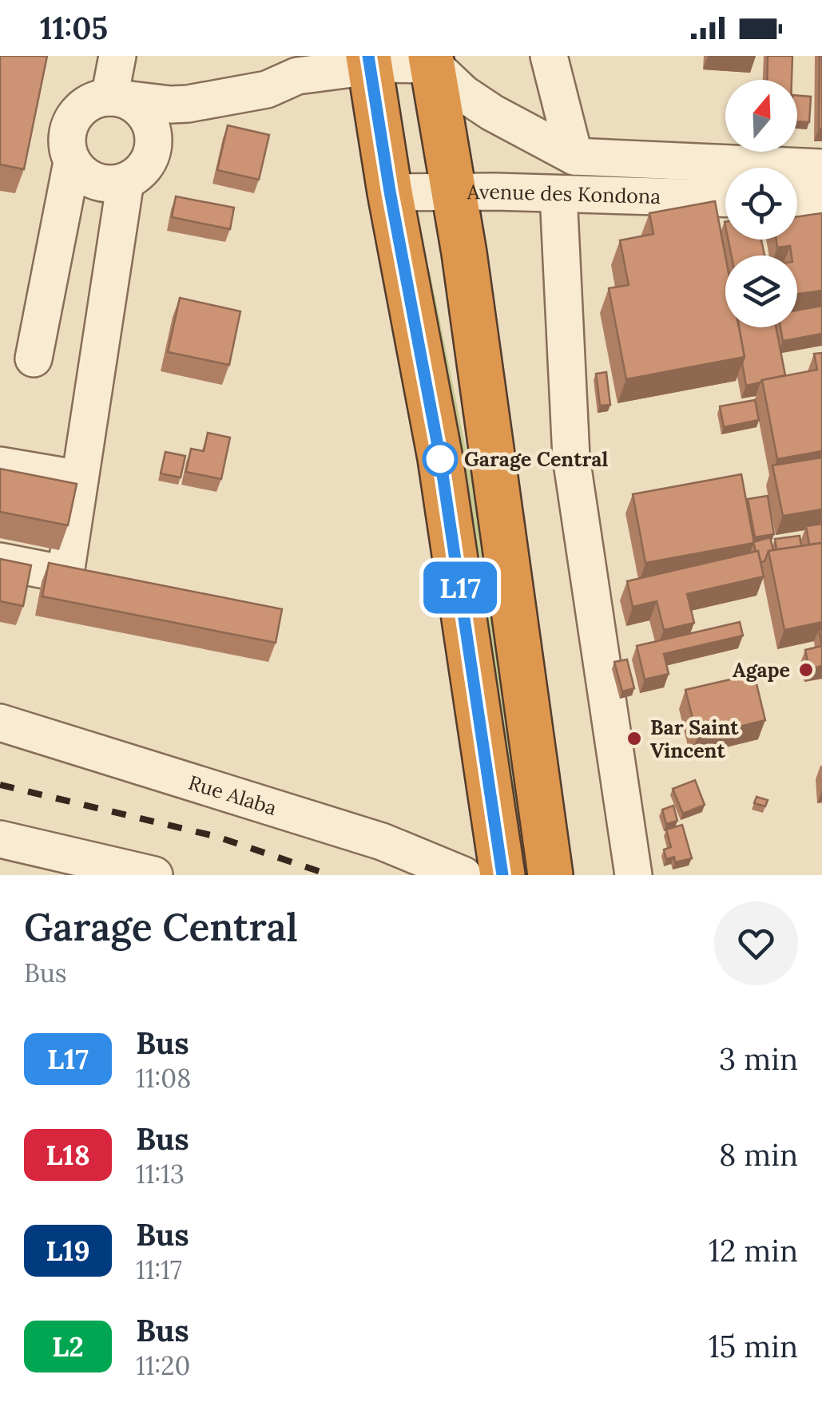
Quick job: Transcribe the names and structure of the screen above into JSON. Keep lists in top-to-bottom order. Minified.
{"streets":{"street":["Avenue des Kondona","Rue Alaba"]},"places":["Garage Central","Agape","Bar Saint Vincent"],"lines":["bus line L17"],"north":"top","page":{"status":"11:05","on_map":"L17","heading":["Garage Central","Bus"],"list":[{"mark":"L17","name":"Bus","note":"11:08","value":"3 min"},{"mark":"L18","name":"Bus","note":"11:13","value":"8 min"},{"mark":"L19","name":"Bus","note":"11:17","value":"12 min"},{"mark":"L2","name":"Bus","note":"11:20","value":"15 min"}]}}
